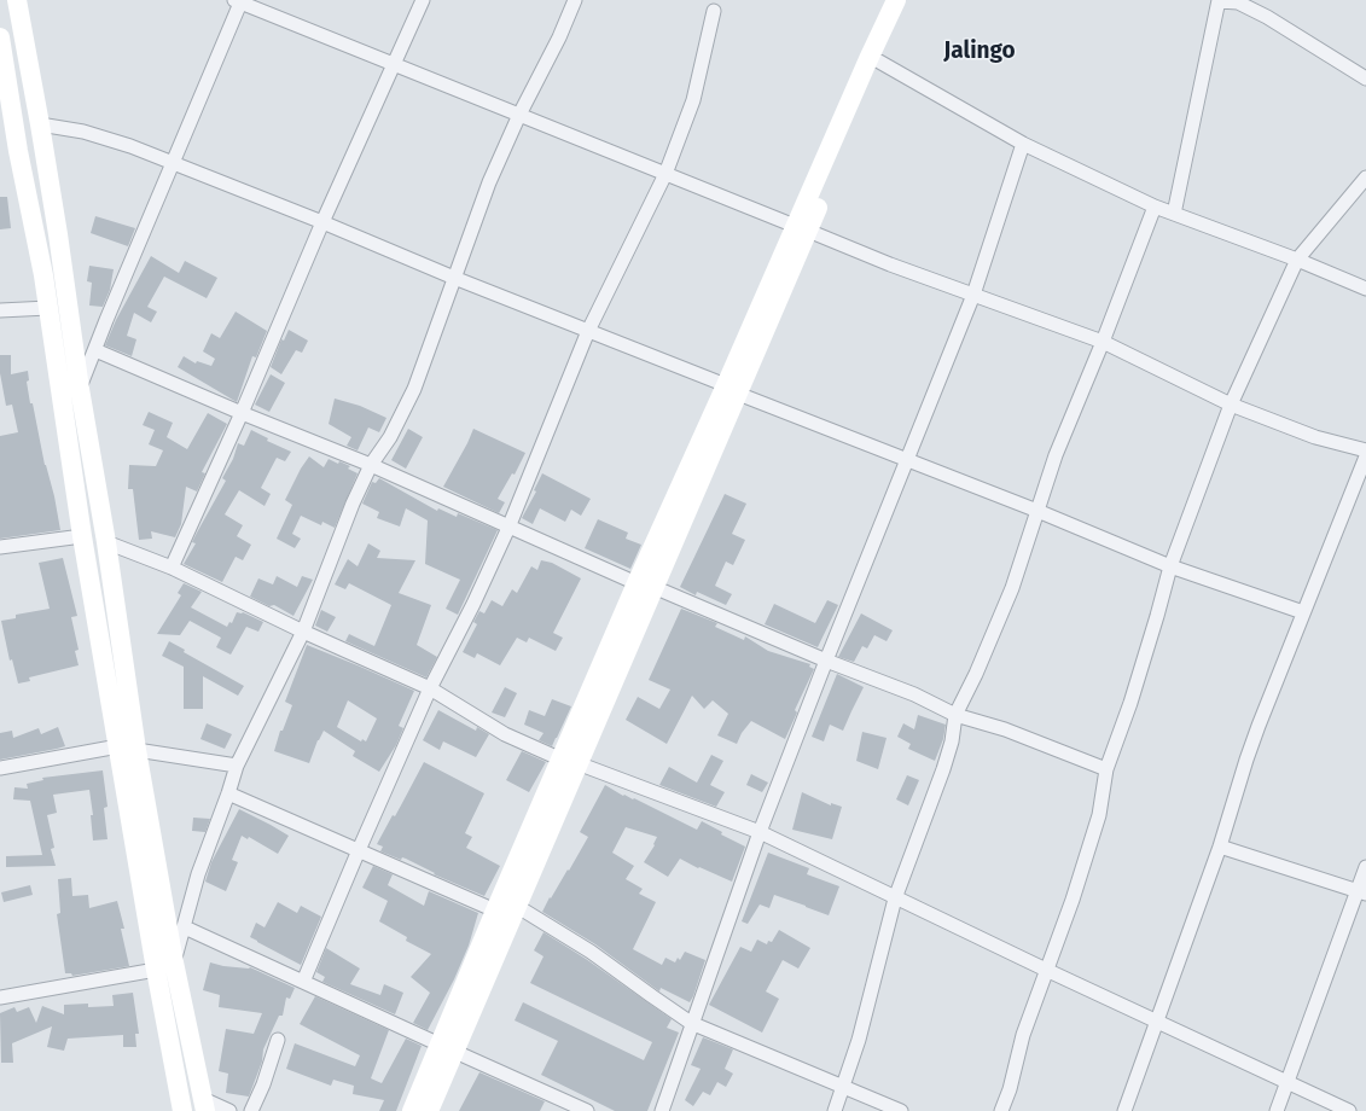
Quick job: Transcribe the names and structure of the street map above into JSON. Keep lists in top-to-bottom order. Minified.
{"districts":["Jalingo"]}
